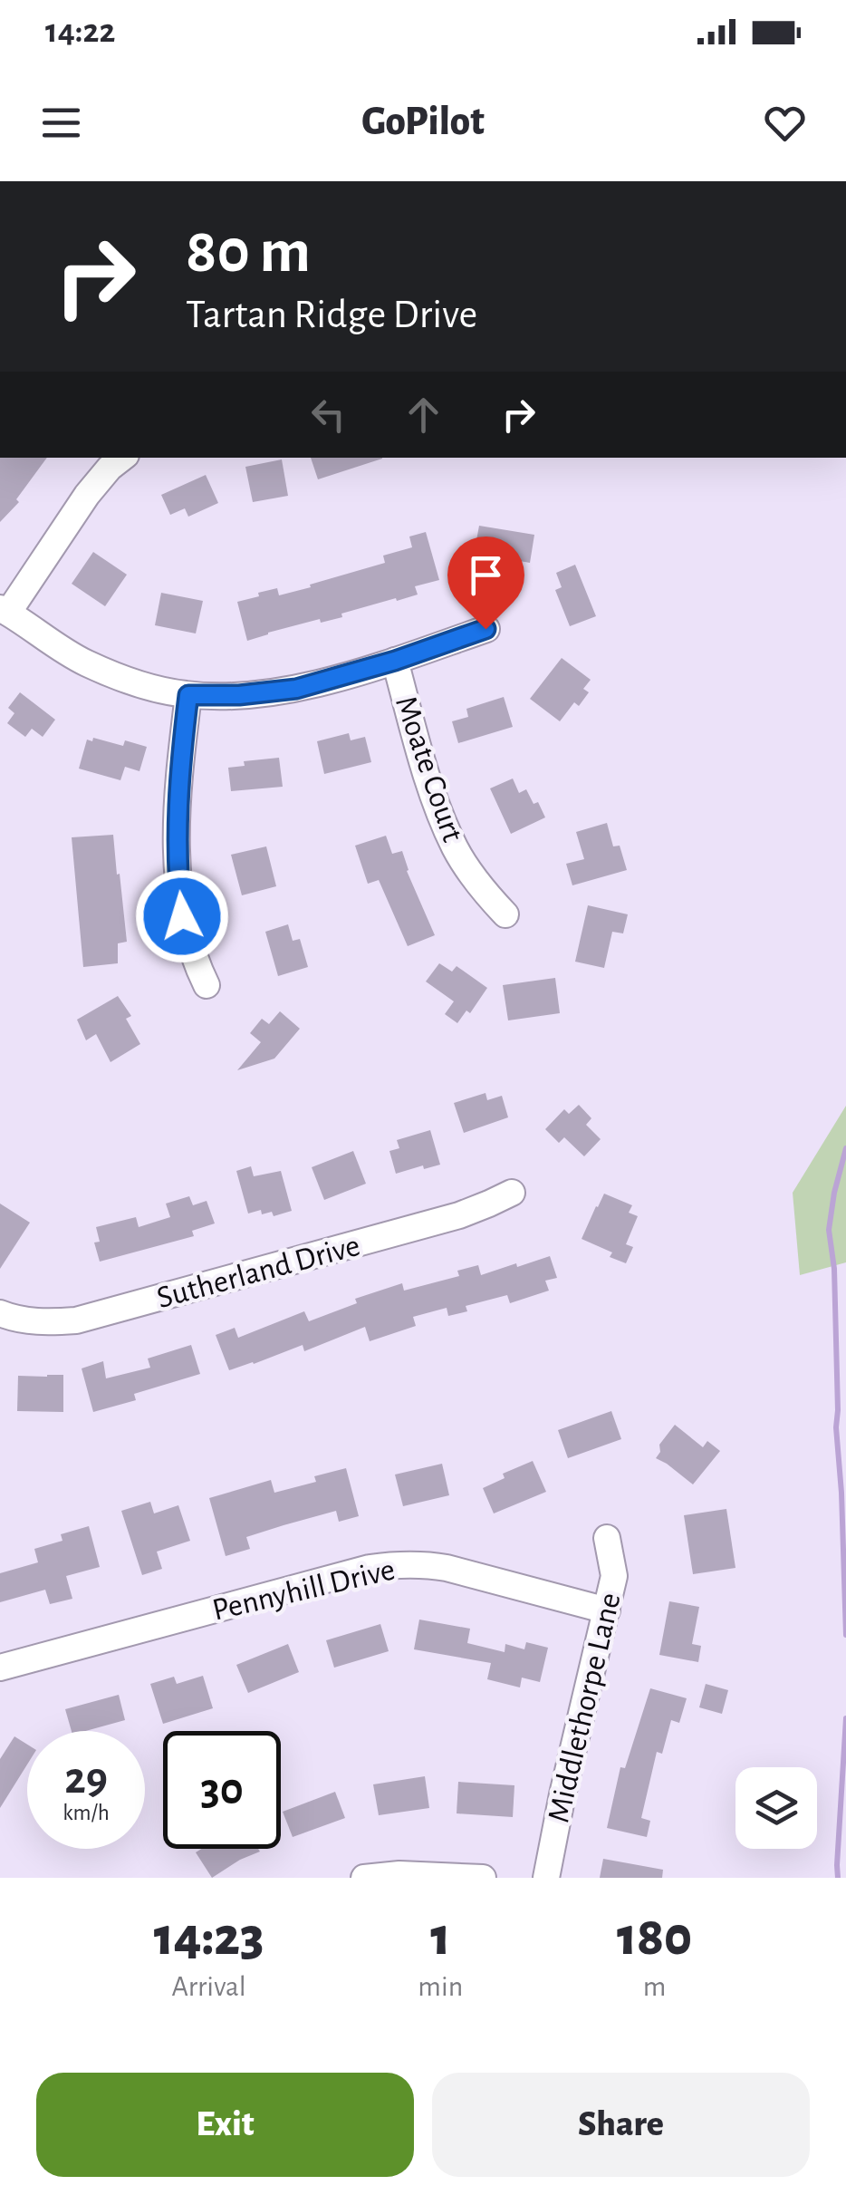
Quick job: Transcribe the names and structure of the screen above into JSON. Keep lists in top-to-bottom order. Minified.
{"streets":{"street":["Moate Court","Sutherland Drive","Pennyhill Drive","Middlethorpe Lane"]},"crossings":[["Pennyhill Drive","Middlethorpe Lane"]],"page":{"status":"14:22","header":"GoPilot","turn":["80 m","Tartan Ridge Drive"],"speed":"29 km/h","limit":"30","eta":["14:23","Arrival","1","min","180","m"],"buttons":["Exit","Share"]}}
